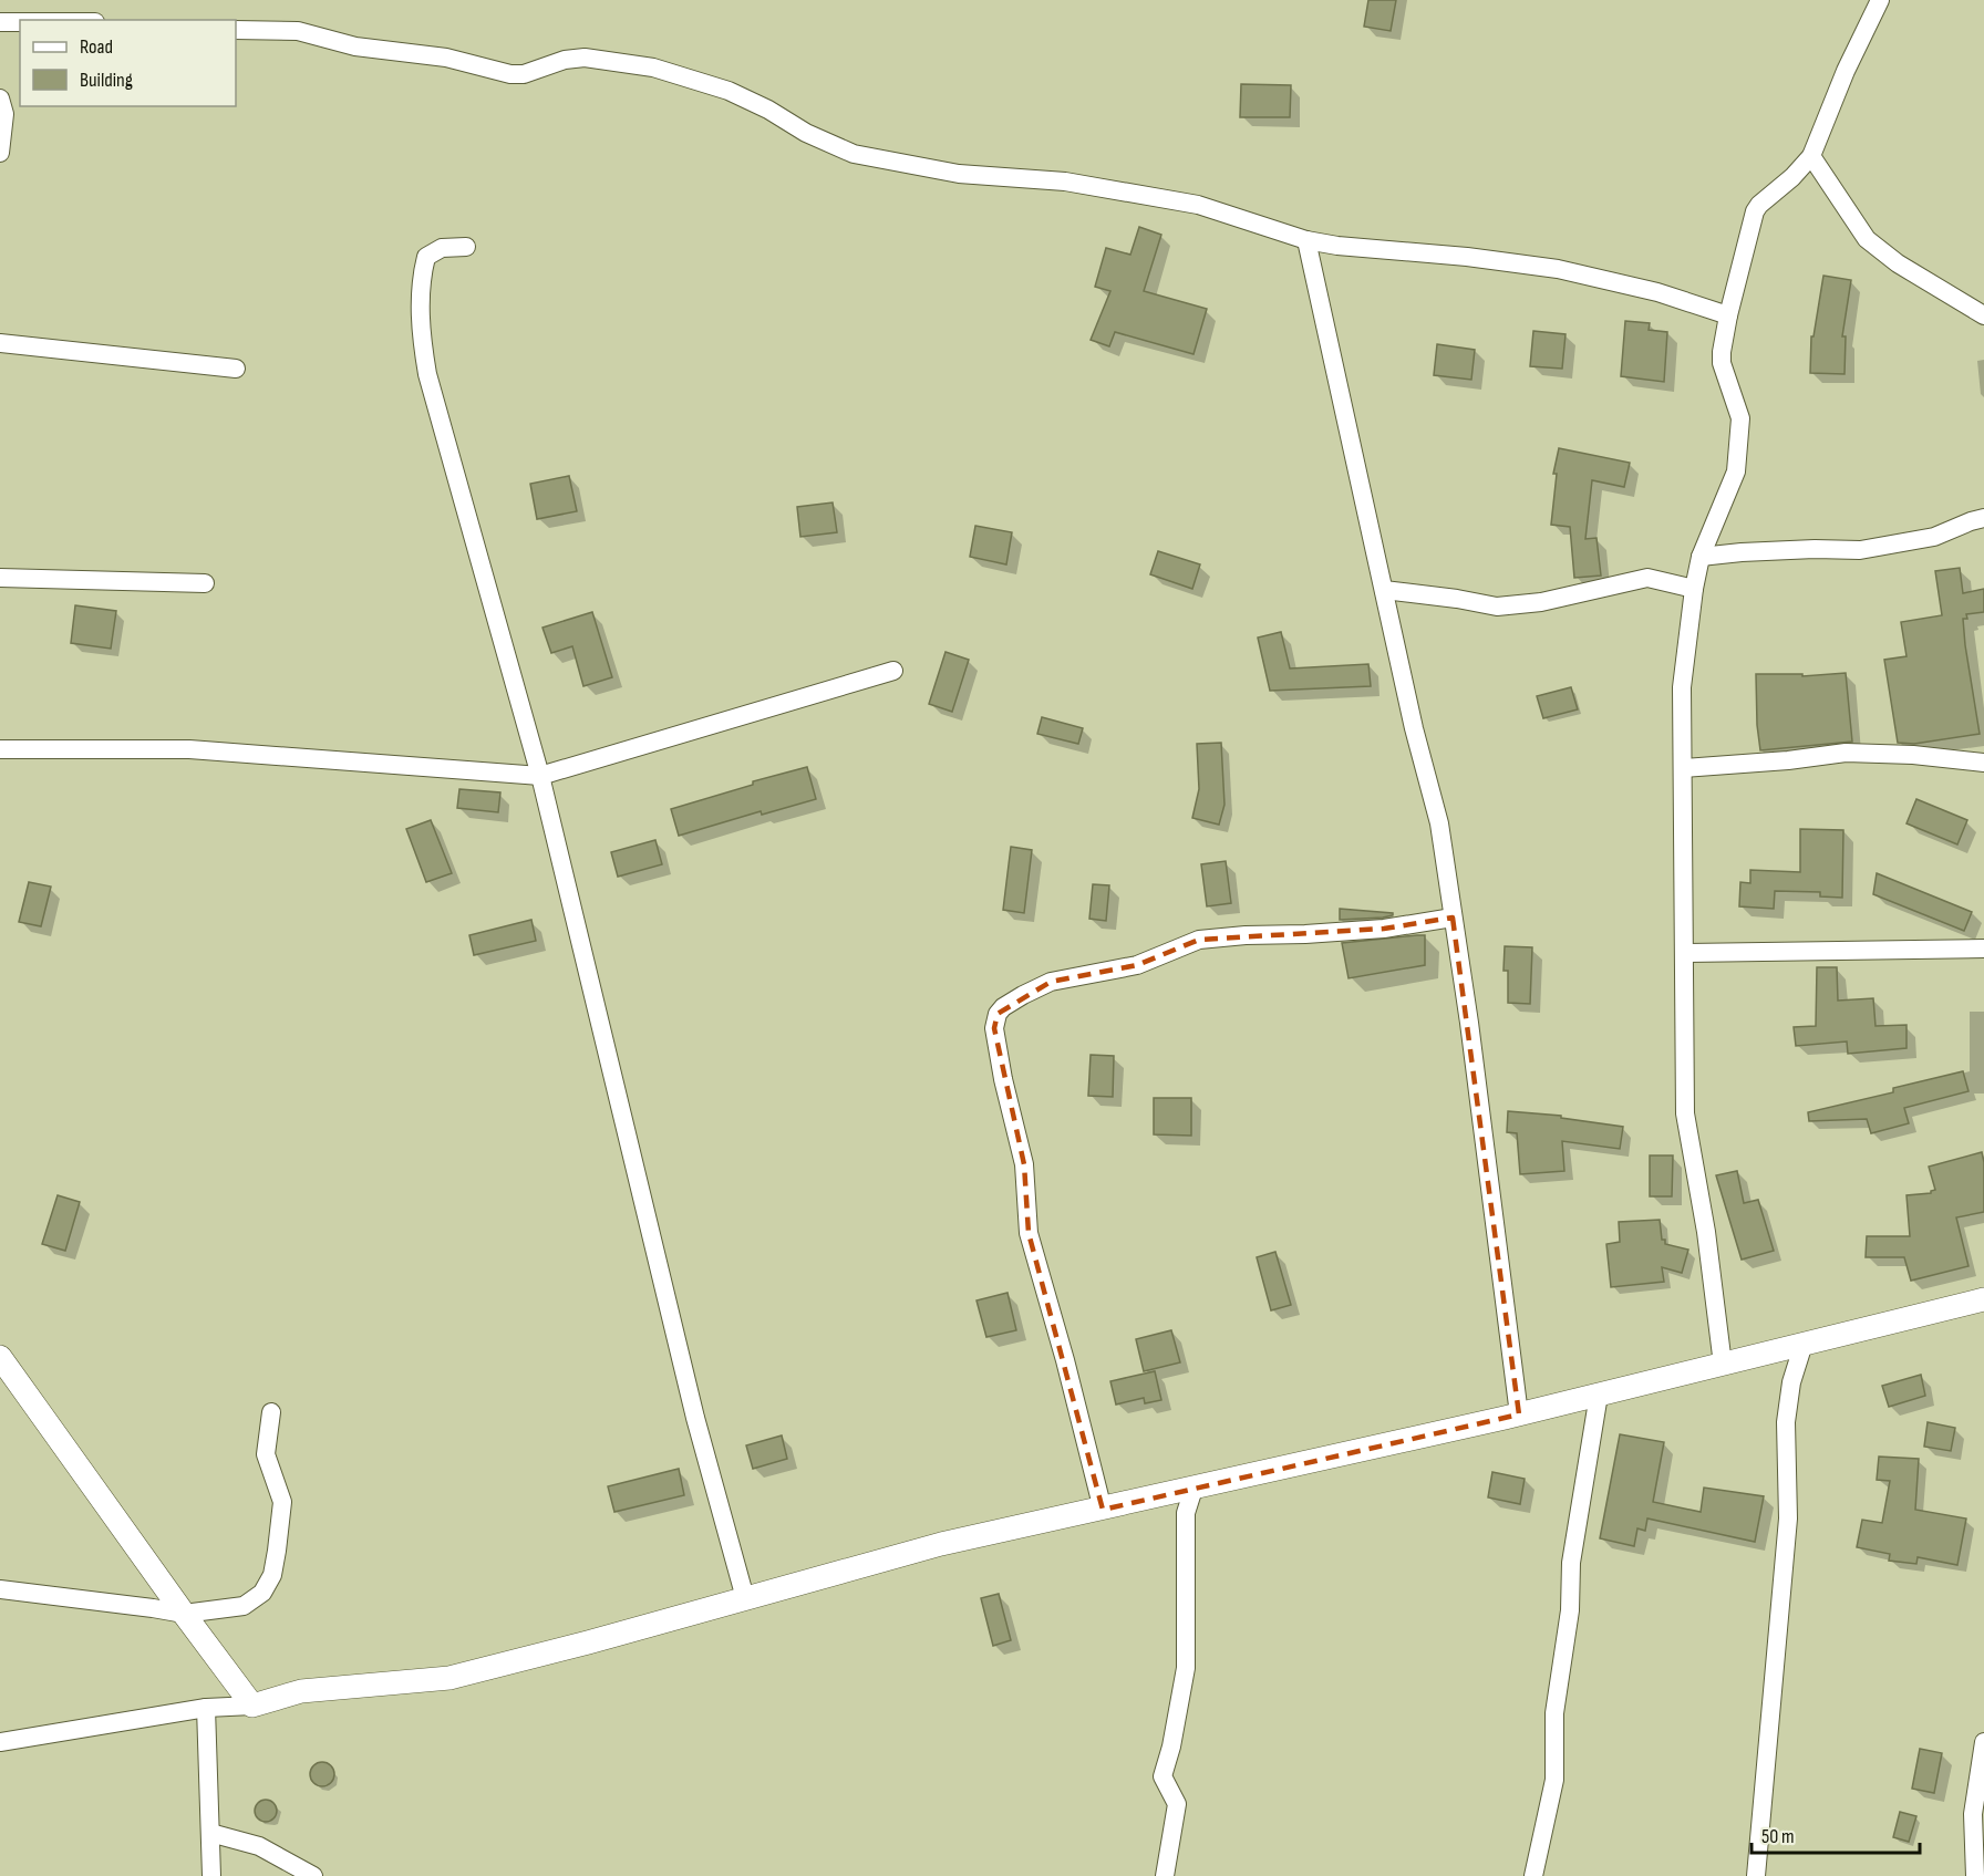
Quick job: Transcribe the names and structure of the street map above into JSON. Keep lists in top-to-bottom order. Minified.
{"legend":["Road","Building"],"scale_bar":"50 m"}
